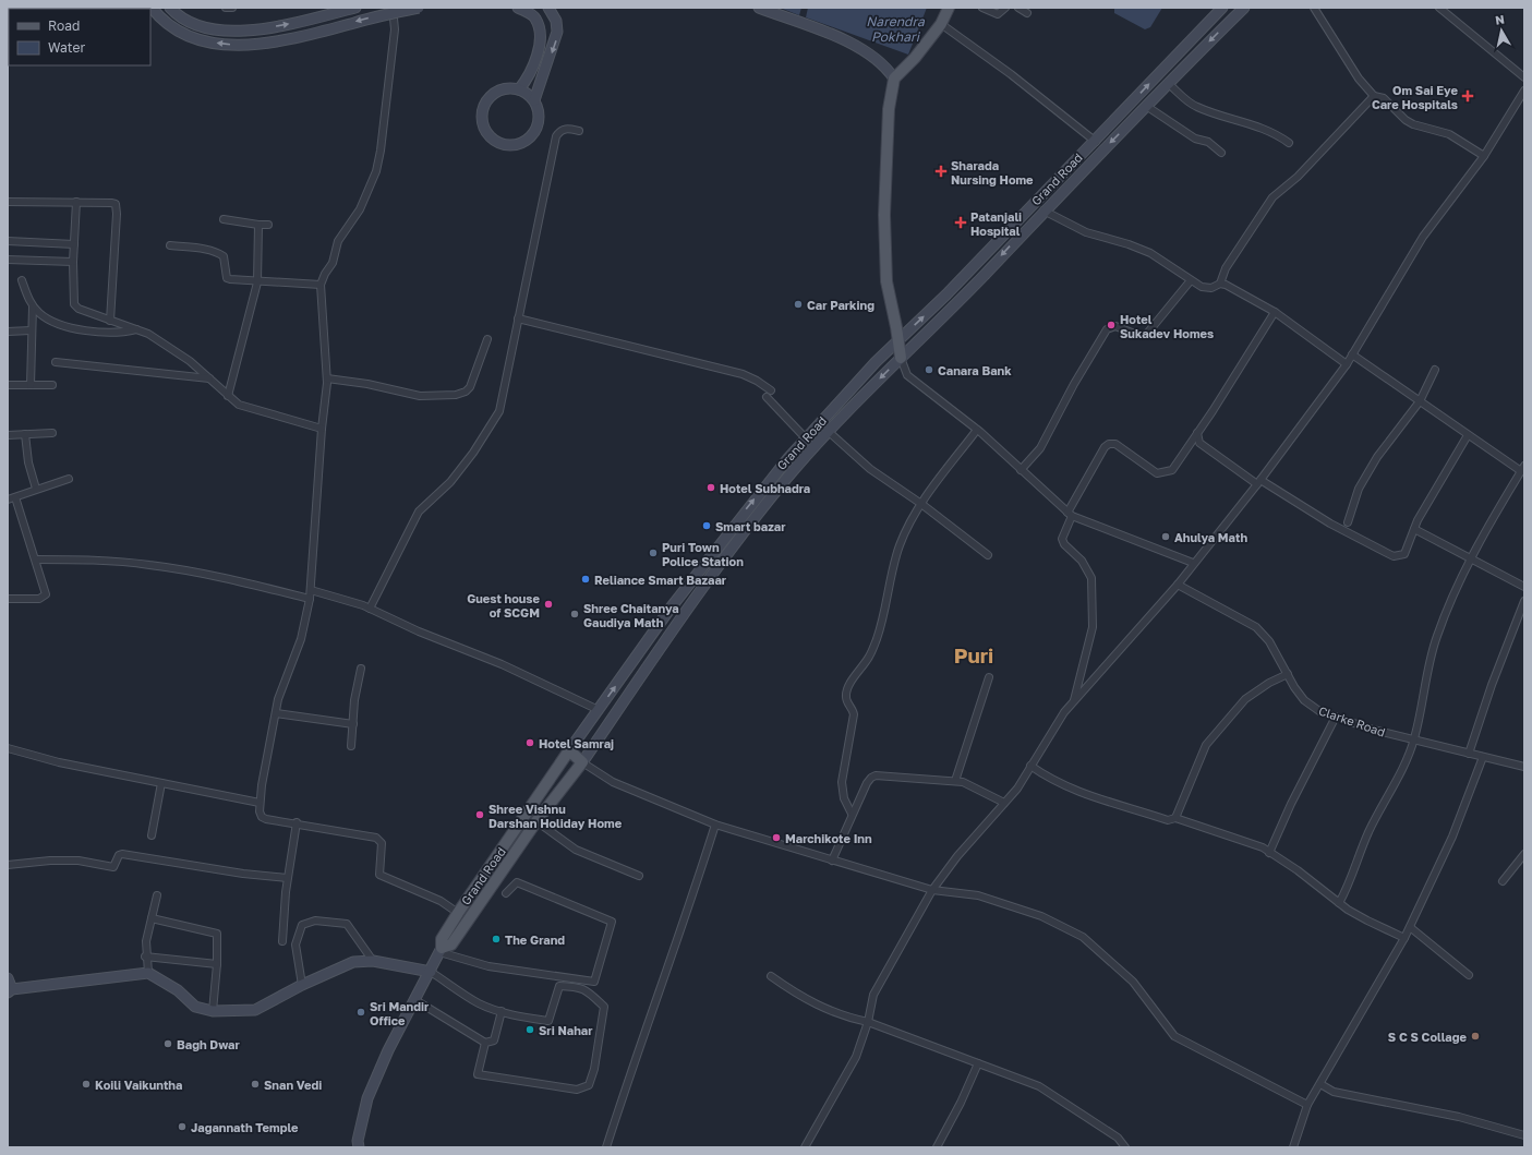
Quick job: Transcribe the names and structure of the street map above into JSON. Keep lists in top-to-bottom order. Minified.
{"streets":{"main road":["Grand Road"],"street":["Clarke Road"]},"districts":["Puri"],"water":["Narendra Pokhari"],"places":{"health":["Om Sai Eye Care Hospitals","Sharada Nursing Home","Patanjali Hospital"],"other":["Car Parking","Hotel Sukadev Homes","Canara Bank","Hotel Subhadra","Smart bazar","Ahulya Math","Puri Town Police Station","Reliance Smart Bazaar","Guest house of SCGM","Shree Chaitanya Gaudiya Math","Hotel Samraj","Shree Vishnu Darshan Holiday Home","Marchikote Inn","The Grand","Sri Mandir Office","Sri Nahar","S C S Collage","Bagh Dwar","Koili Vaikuntha","Snan Vedi","Jagannath Temple"]},"legend":["Road","Water"],"north":"top"}
